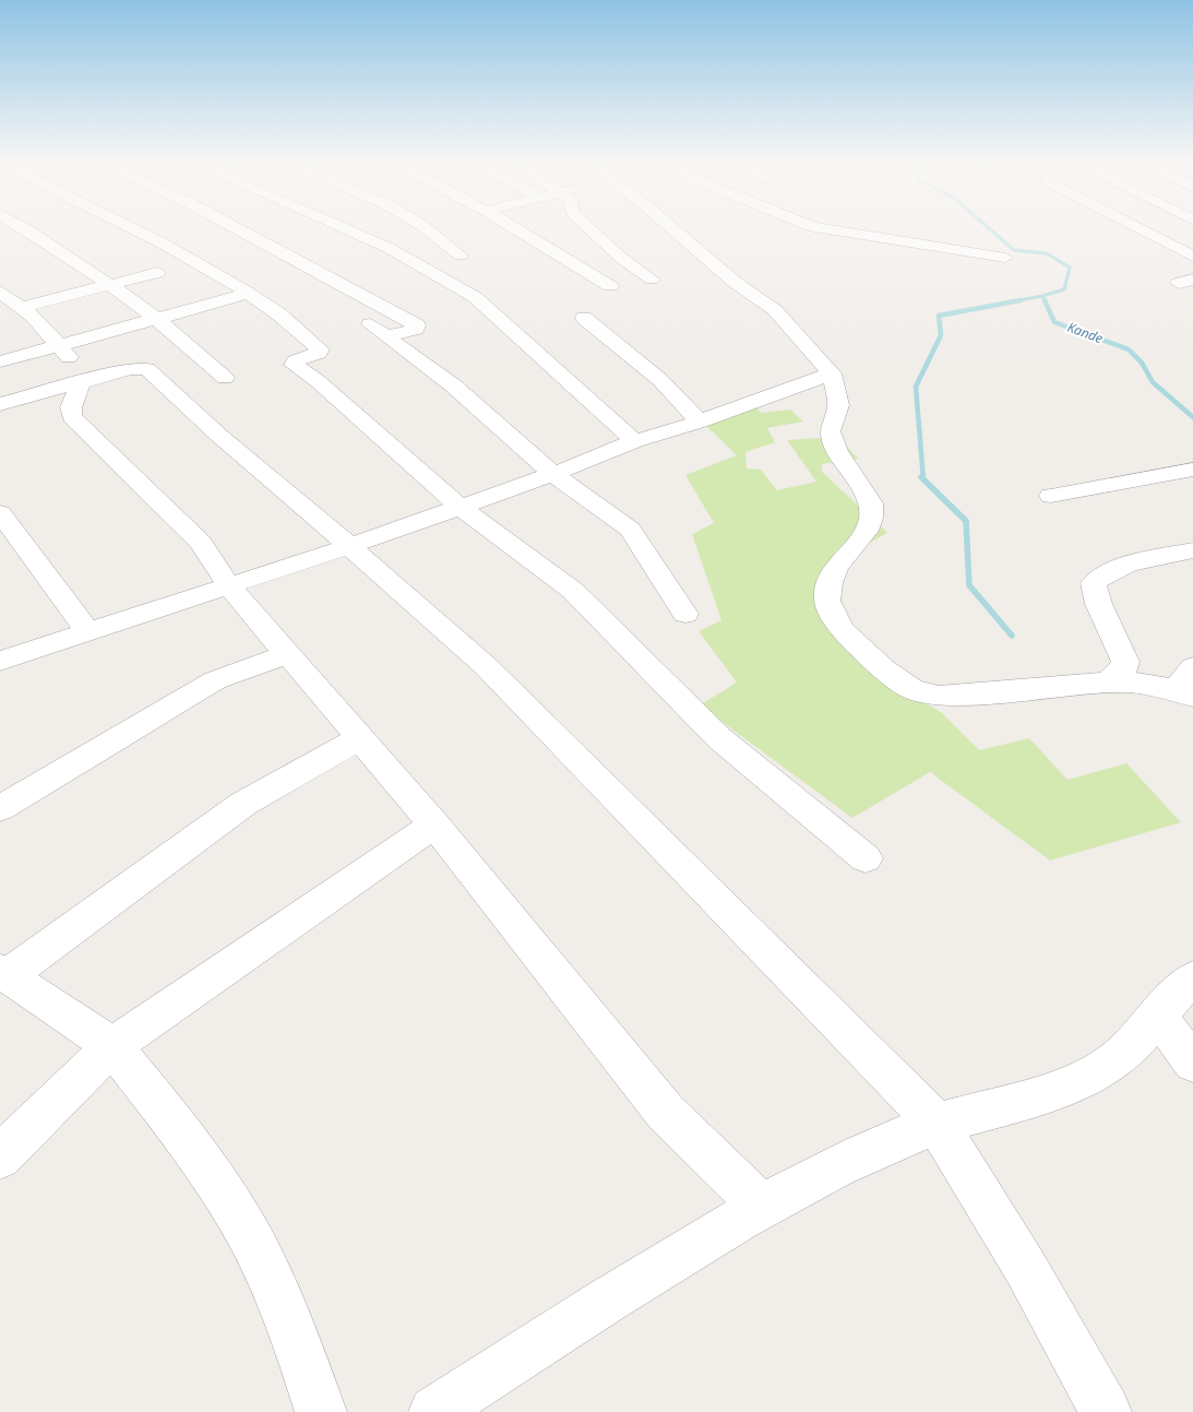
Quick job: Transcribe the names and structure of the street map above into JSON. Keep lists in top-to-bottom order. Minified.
{"water":["Kande"]}
